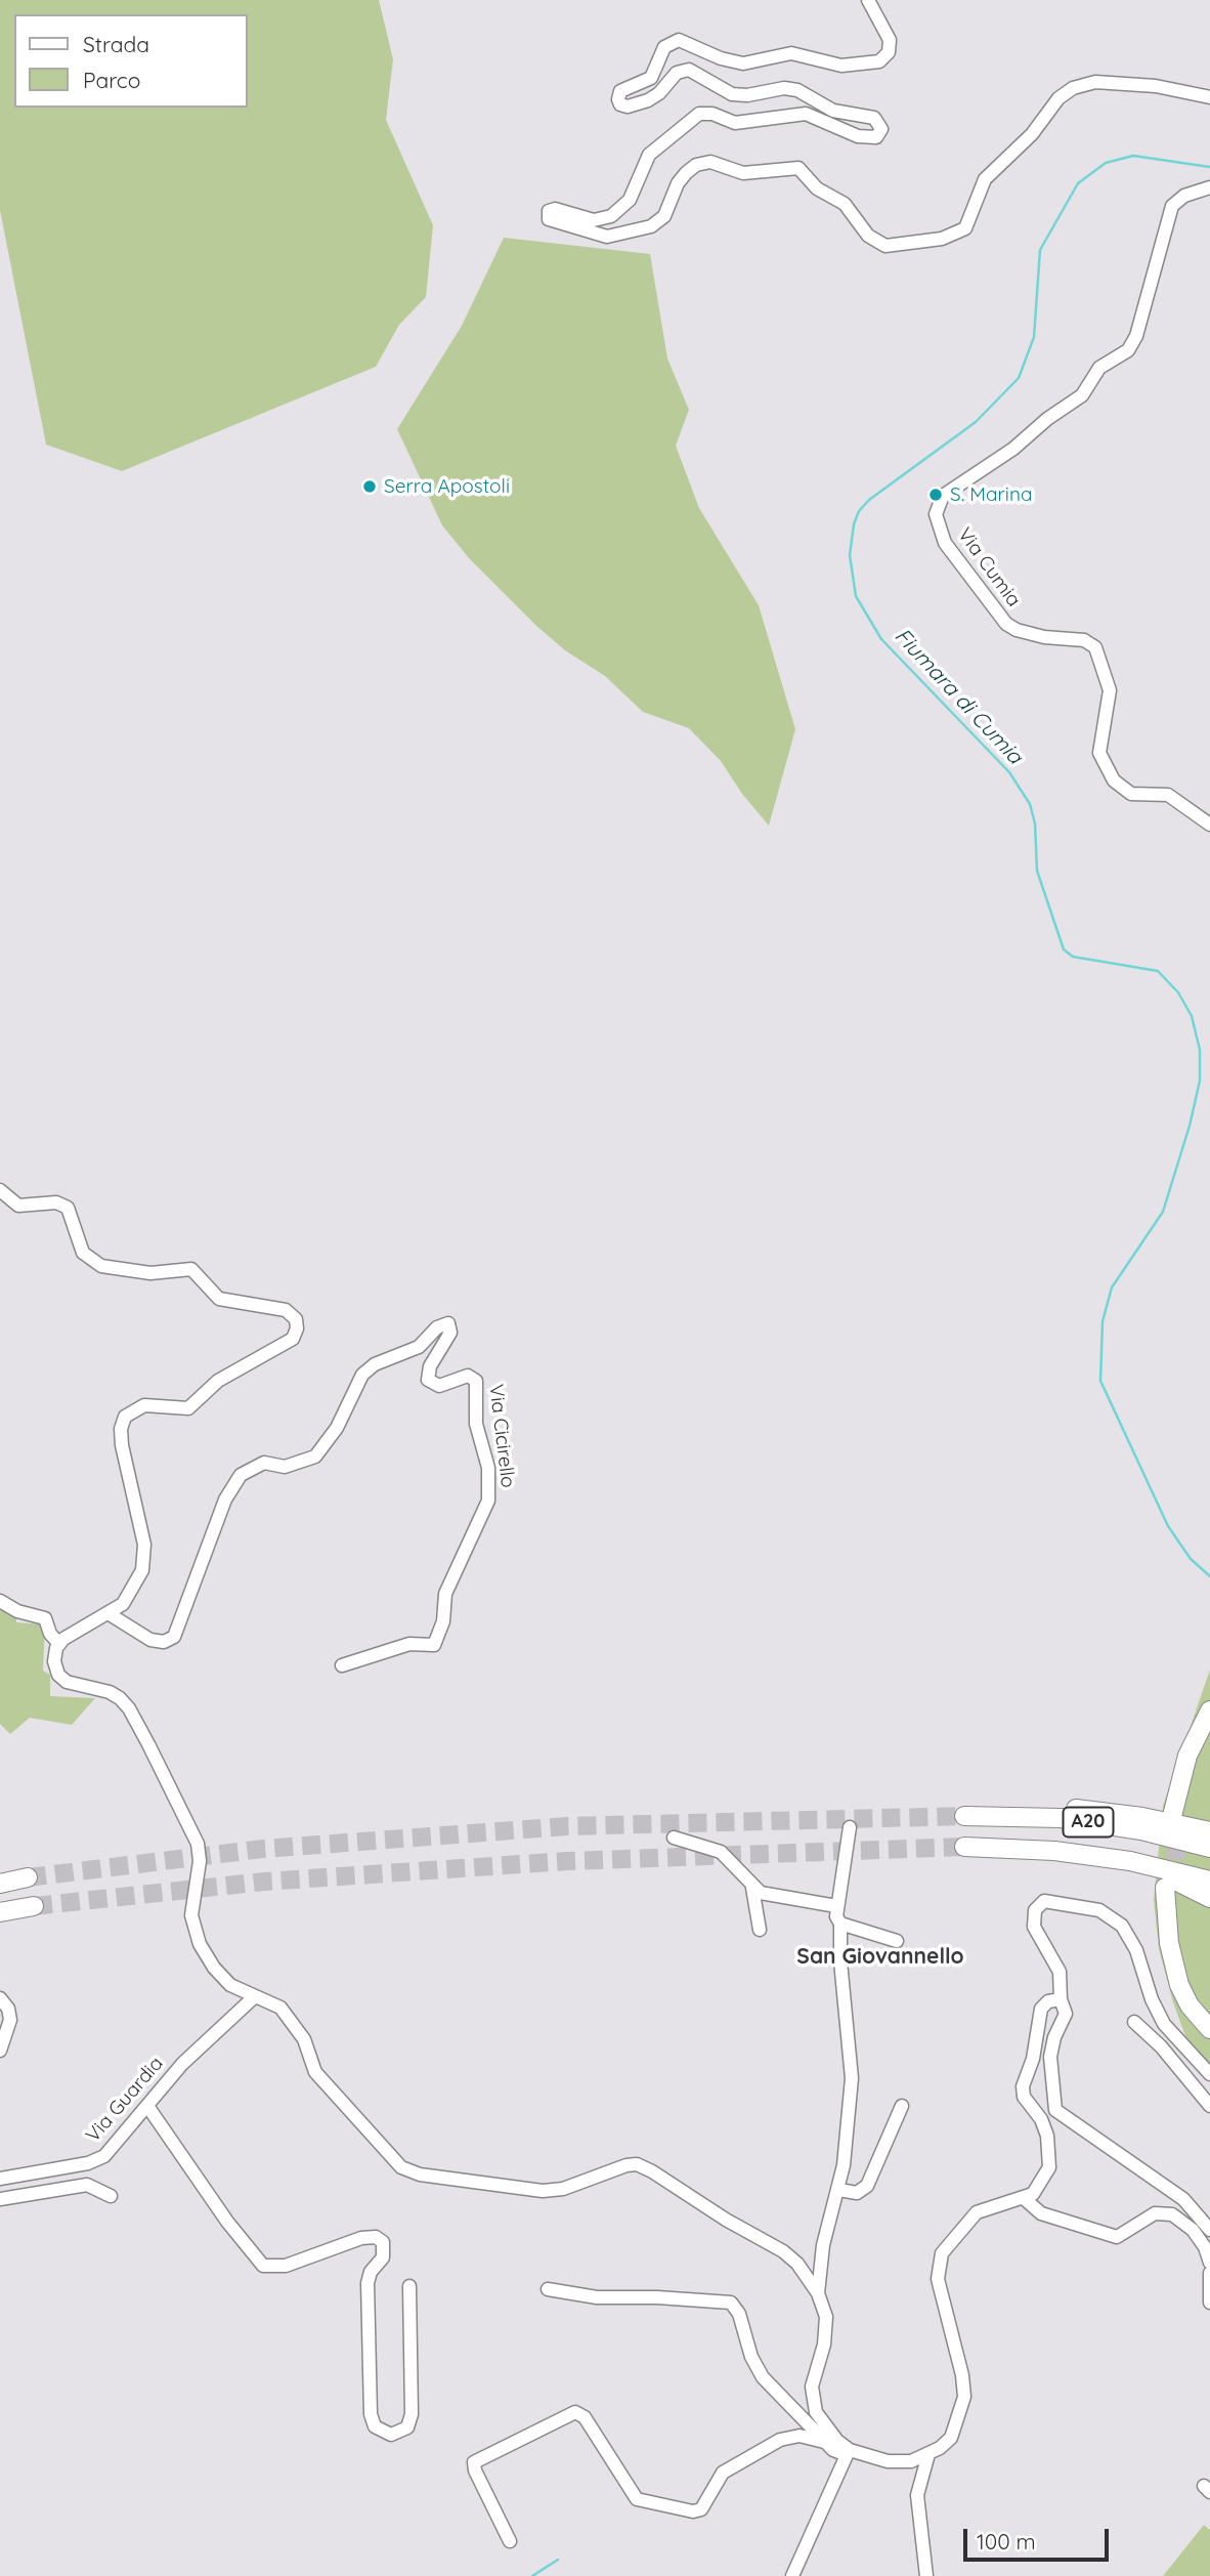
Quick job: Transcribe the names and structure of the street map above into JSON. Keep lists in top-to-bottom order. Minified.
{"streets":{"highway":["A20"],"street":["Via Cumia","Via Cicirello","Via Guardia"]},"districts":["San Giovannello"],"water":["Fiumara di Cumia"],"places":["Serra Apostoli","S. Marina"],"legend":["Strada","Parco"],"scale_bar":"100 m"}
